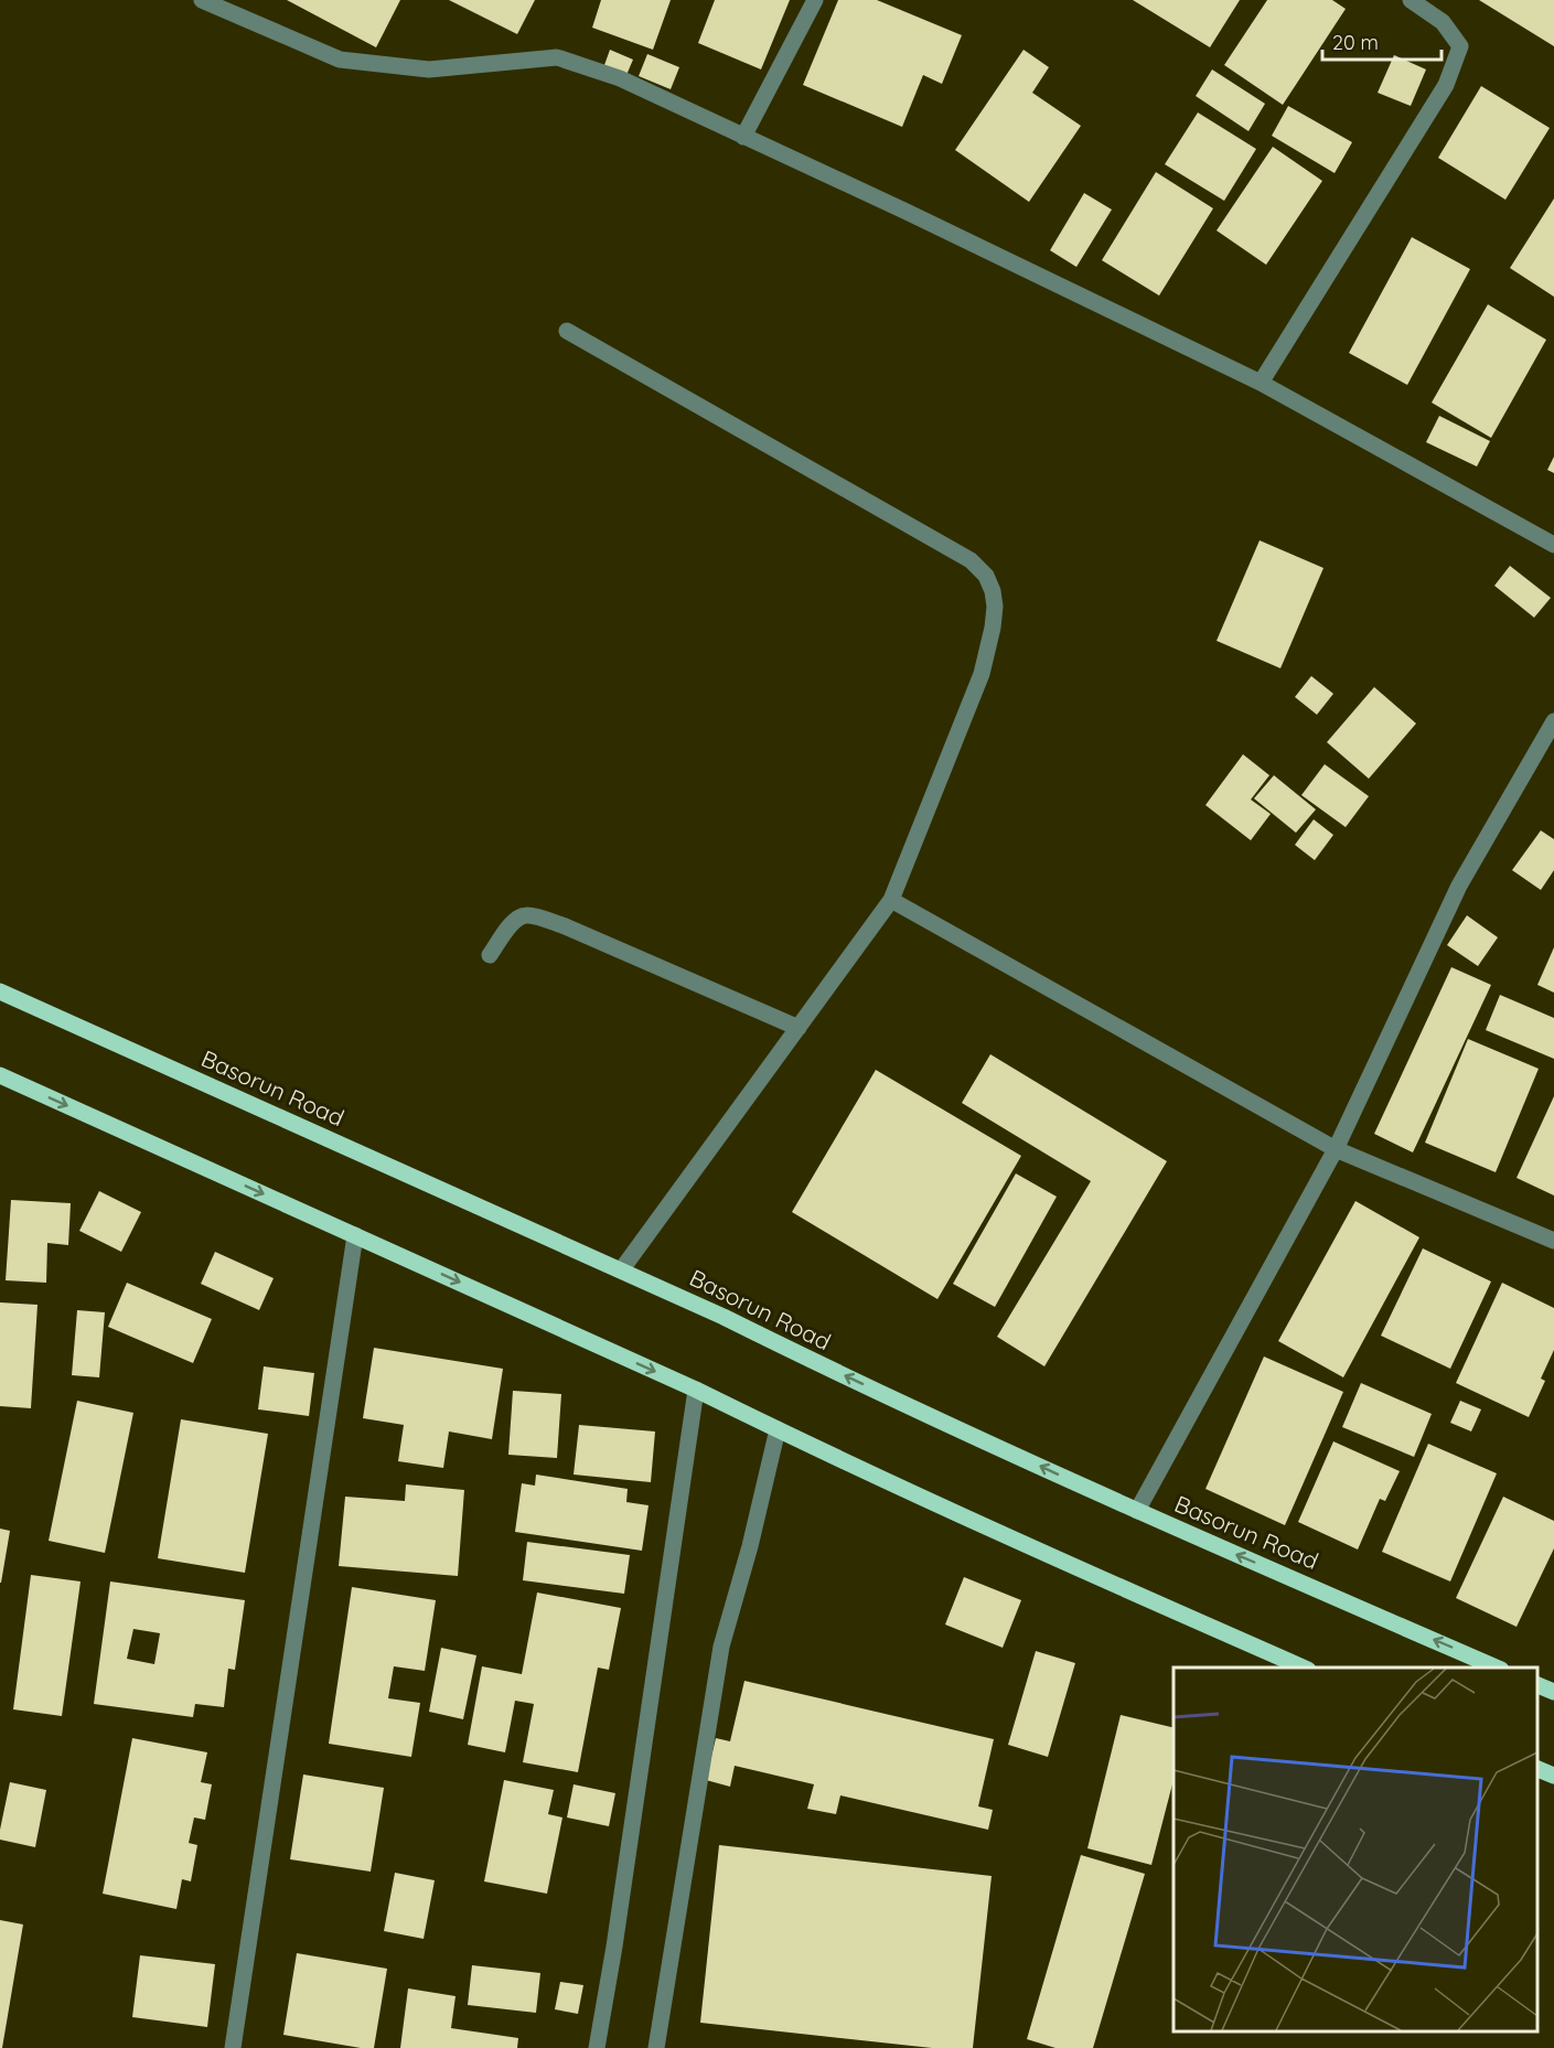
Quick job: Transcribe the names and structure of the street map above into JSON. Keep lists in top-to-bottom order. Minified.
{"streets":{"main road":["Basorun Road"]},"scale_bar":"20 m"}
